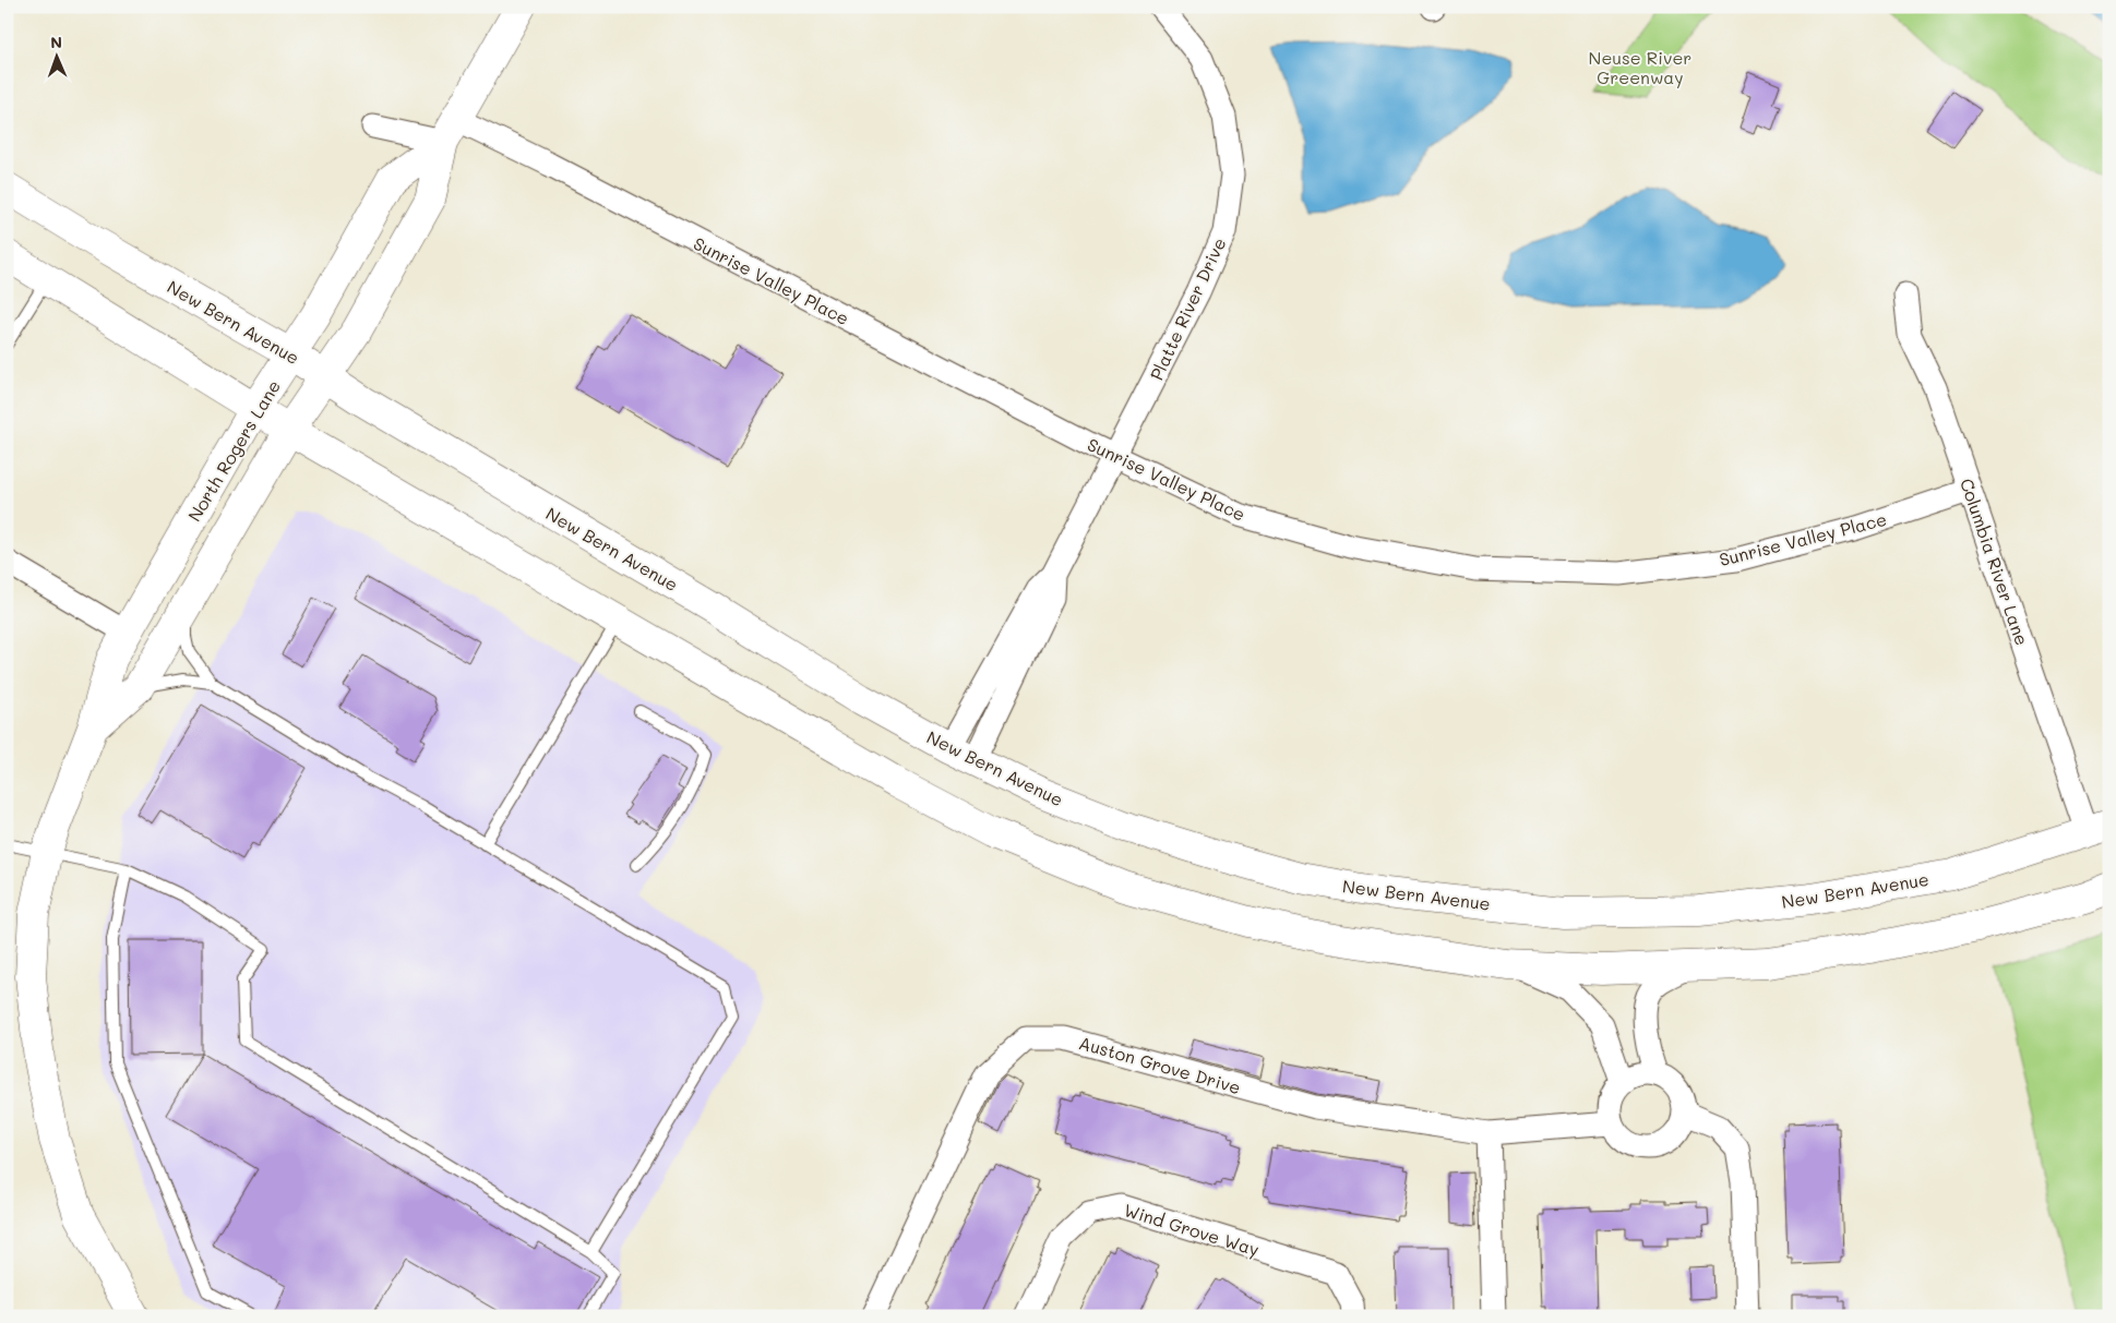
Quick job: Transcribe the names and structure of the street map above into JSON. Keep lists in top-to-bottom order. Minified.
{"streets":{"main road":["New Bern Avenue","North Rogers Lane"],"street":["Sunrise Valley Place","Platte River Drive","Columbia River Lane","Auston Grove Drive","Wind Grove Way"]},"crossings":[["Sunrise Valley Place","Platte River Drive"],["Sunrise Valley Place","North Rogers Lane"],["Sunrise Valley Place","Columbia River Lane"],["Platte River Drive","New Bern Avenue"],["New Bern Avenue","North Rogers Lane"],["New Bern Avenue","Columbia River Lane"]],"parks":["Neuse River Greenway"],"north":"top"}
